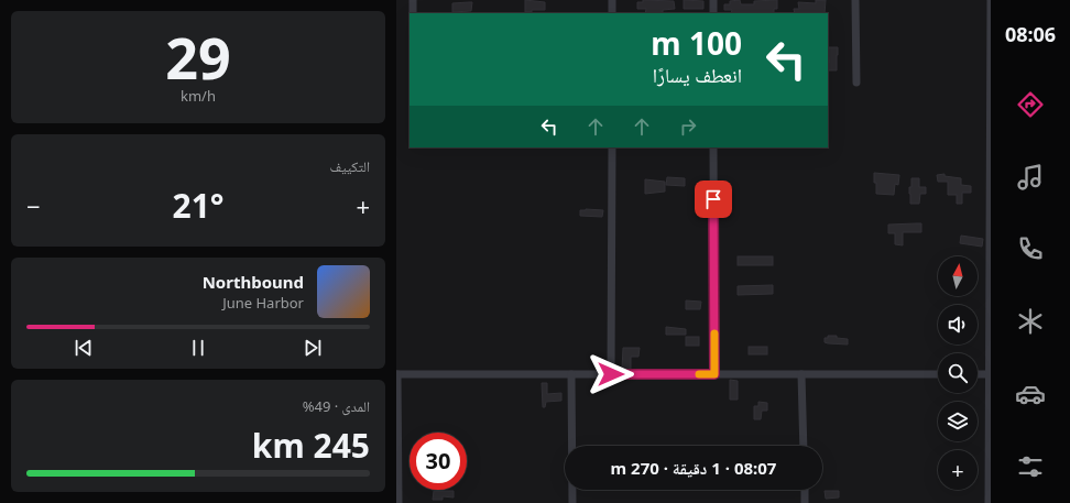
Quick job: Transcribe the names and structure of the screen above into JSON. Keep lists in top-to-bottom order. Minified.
{"north":"top","page":{"tabs":"08:06","tile":[["29","km/h"],"التكييف",["المدى · 49%","245 km"]],"turn":["100 m","انعطف يسارًا"],"heat":["−","21°","+"],"map_buttons":"+","song":["Northbound","June Harbor"],"limit":"30","trip":"08:07 · 1 دقيقة · 270 m"}}
